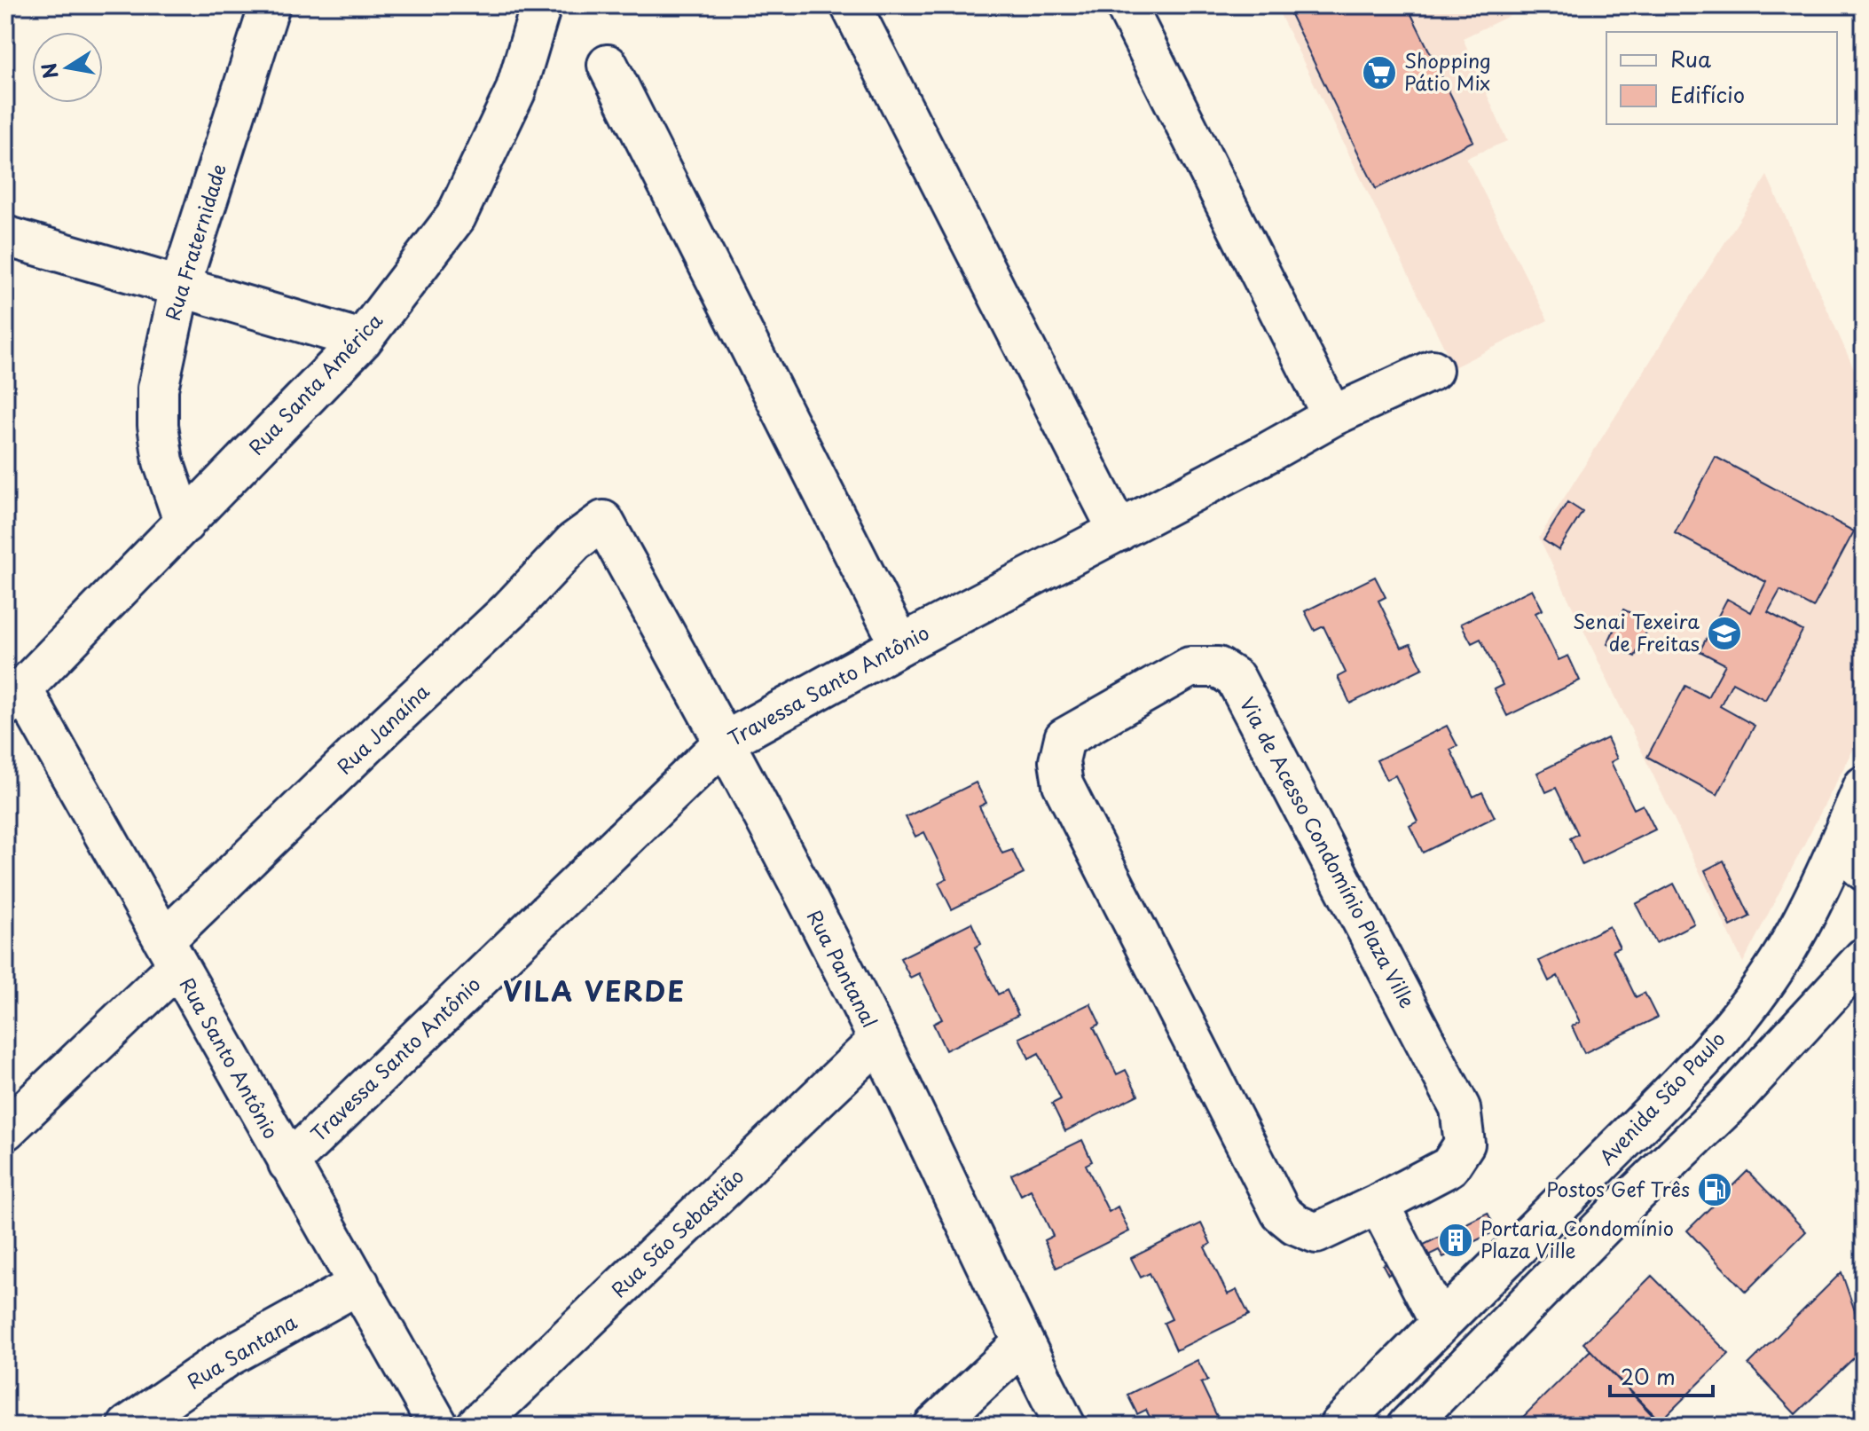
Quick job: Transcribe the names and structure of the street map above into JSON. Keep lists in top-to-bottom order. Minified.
{"streets":{"street":["Rua Fraternidade","Rua Santa América","Travessa Santo Antônio","Rua Janaína","Via de Acesso Condomínio Plaza Ville","Rua Pantanal","Rua Santo Antônio","Avenida São Paulo","Rua São Sebastião","Rua Santana"]},"crossings":[["Rua Fraternidade","Rua Santa América"],["Rua Santa América","Rua Santo Antônio"],["Travessa Santo Antônio","Rua Pantanal"],["Travessa Santo Antônio","Rua Santo Antônio"],["Rua Janaína","Rua Pantanal"],["Rua Janaína","Rua Santo Antônio"],["Rua Pantanal","Rua São Sebastião"],["Rua Santo Antônio","Rua Santana"]],"districts":["VILA VERDE"],"places":{"supermarket":["Shopping Pátio Mix"],"school or university":["Senai Texeira de Freitas"],"fuel station":["Postos Gef Três"],"building":["Portaria Condomínio Plaza Ville"]},"legend":["Rua","Edifício"],"scale_bar":"20 m","north":"left"}
